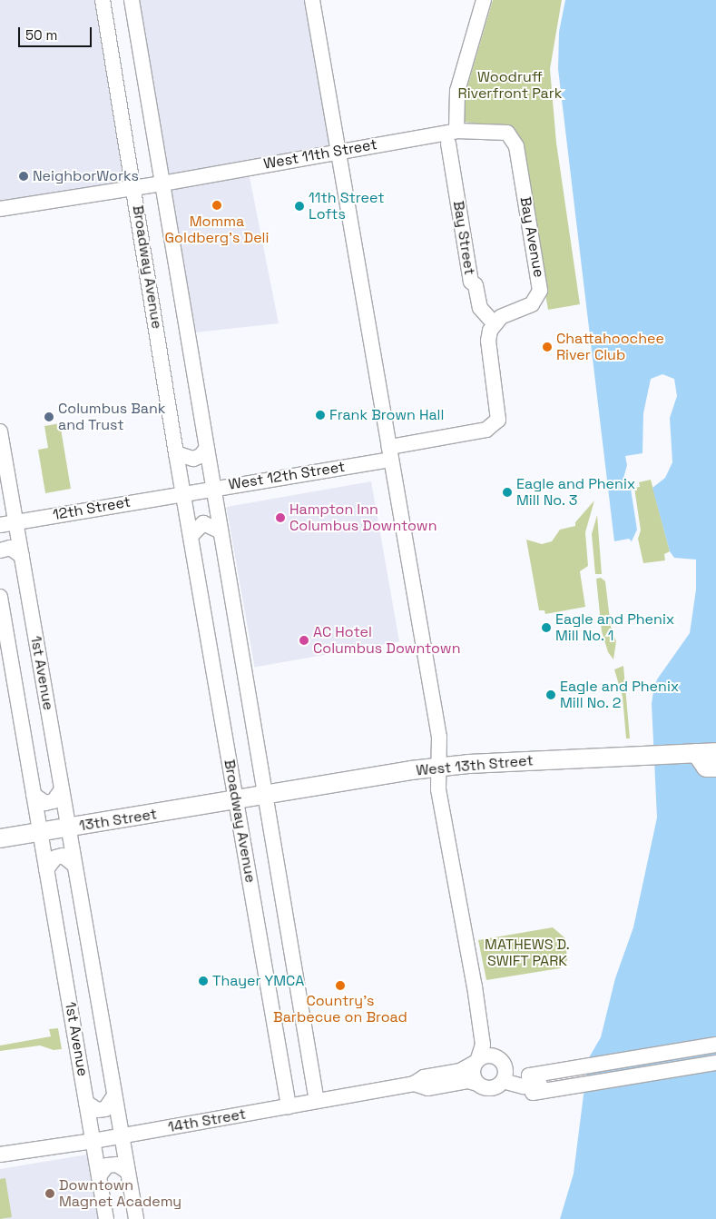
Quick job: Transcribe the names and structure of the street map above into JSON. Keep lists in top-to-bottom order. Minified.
{"streets":{"main road":["West 13th Street","13th Street"],"street":["West 11th Street","Bay Avenue","Bay Street","Broadway Avenue","West 12th Street","12th Street","1st Avenue","14th Street"]},"crossings":[["West 11th Street","Bay Avenue"],["West 11th Street","Broadway Avenue"],["Bay Avenue","Bay Street"],["Bay Avenue","West 12th Street"],["Bay Street","West 12th Street"],["Broadway Avenue","West 12th Street"],["Broadway Avenue","12th Street"],["Broadway Avenue","West 13th Street"],["Broadway Avenue","13th Street"],["Broadway Avenue","14th Street"],["West 12th Street","12th Street"],["12th Street","1st Avenue"],["1st Avenue","13th Street"],["1st Avenue","14th Street"],["West 13th Street","13th Street"]],"parks":["Woodruff Riverfront Park","MATHEWS D. SWIFT PARK"],"places":["NeighborWorks","Momma Goldberg's Deli","11th Street Lofts","Chattahoochee River Club","Frank Brown Hall","Columbus Bank and Trust","Eagle and Phenix Mill No. 3","Hampton Inn Columbus Downtown","Eagle and Phenix Mill No. 1","AC Hotel Columbus Downtown","Eagle and Phenix Mill No. 2","Thayer YMCA","Country's Barbecue on Broad","Downtown Magnet Academy"],"scale_bar":"50 m"}
